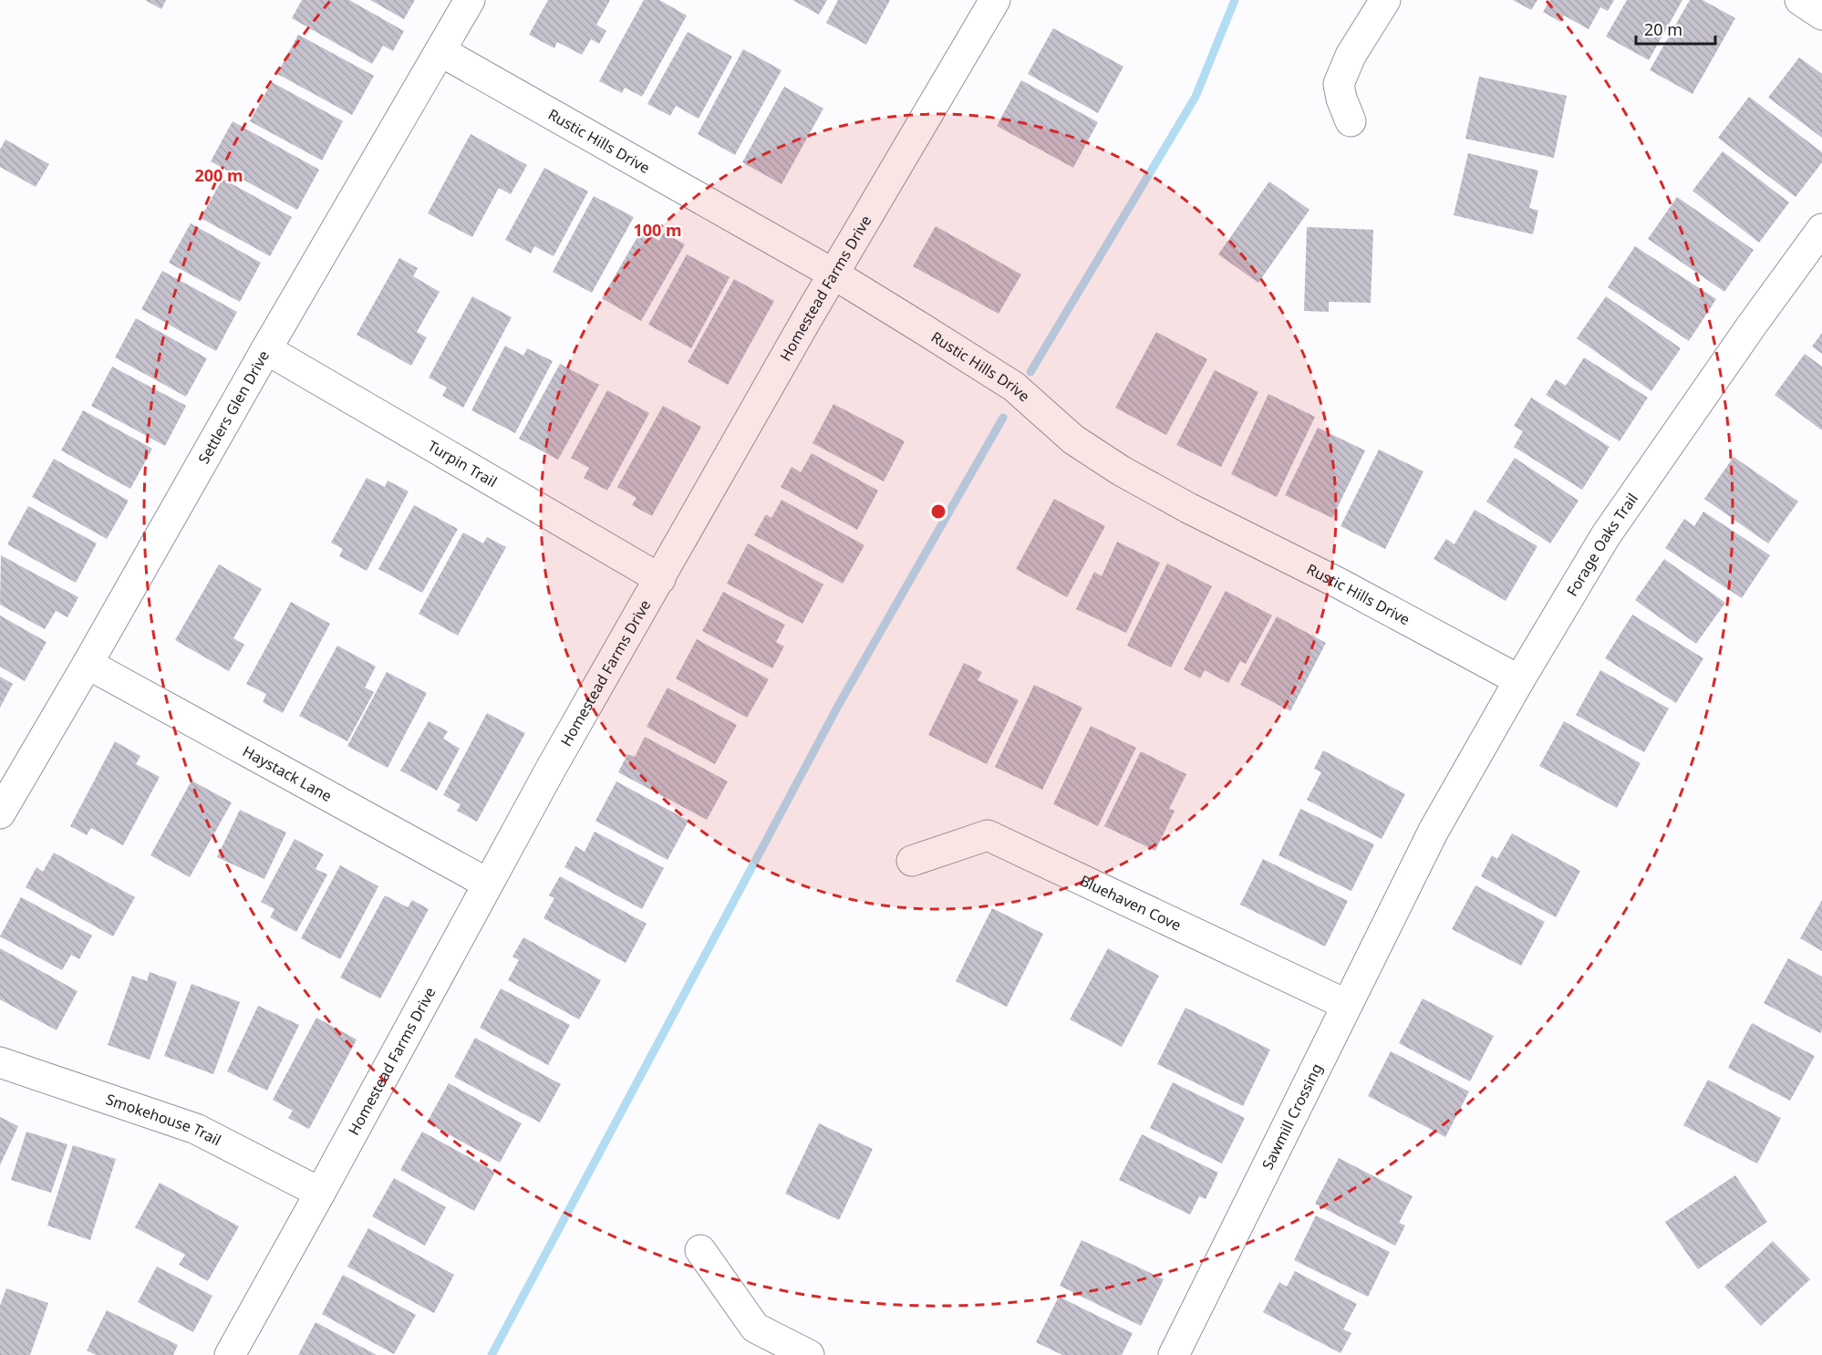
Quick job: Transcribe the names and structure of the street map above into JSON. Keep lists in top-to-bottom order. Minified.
{"streets":{"street":["Rustic Hills Drive","Homestead Farms Drive","Settlers Glen Drive","Turpin Trail","Forage Oaks Trail","Haystack Lane","Bluehaven Cove","Sawmill Crossing","Smokehouse Trail"]},"crossings":[["Rustic Hills Drive","Homestead Farms Drive"],["Rustic Hills Drive","Settlers Glen Drive"],["Rustic Hills Drive","Forage Oaks Trail"],["Homestead Farms Drive","Turpin Trail"],["Homestead Farms Drive","Haystack Lane"],["Homestead Farms Drive","Smokehouse Trail"],["Settlers Glen Drive","Turpin Trail"],["Settlers Glen Drive","Haystack Lane"],["Forage Oaks Trail","Sawmill Crossing"],["Bluehaven Cove","Sawmill Crossing"]],"scale_bar":"20 m","rings":["200 m","100 m"]}
